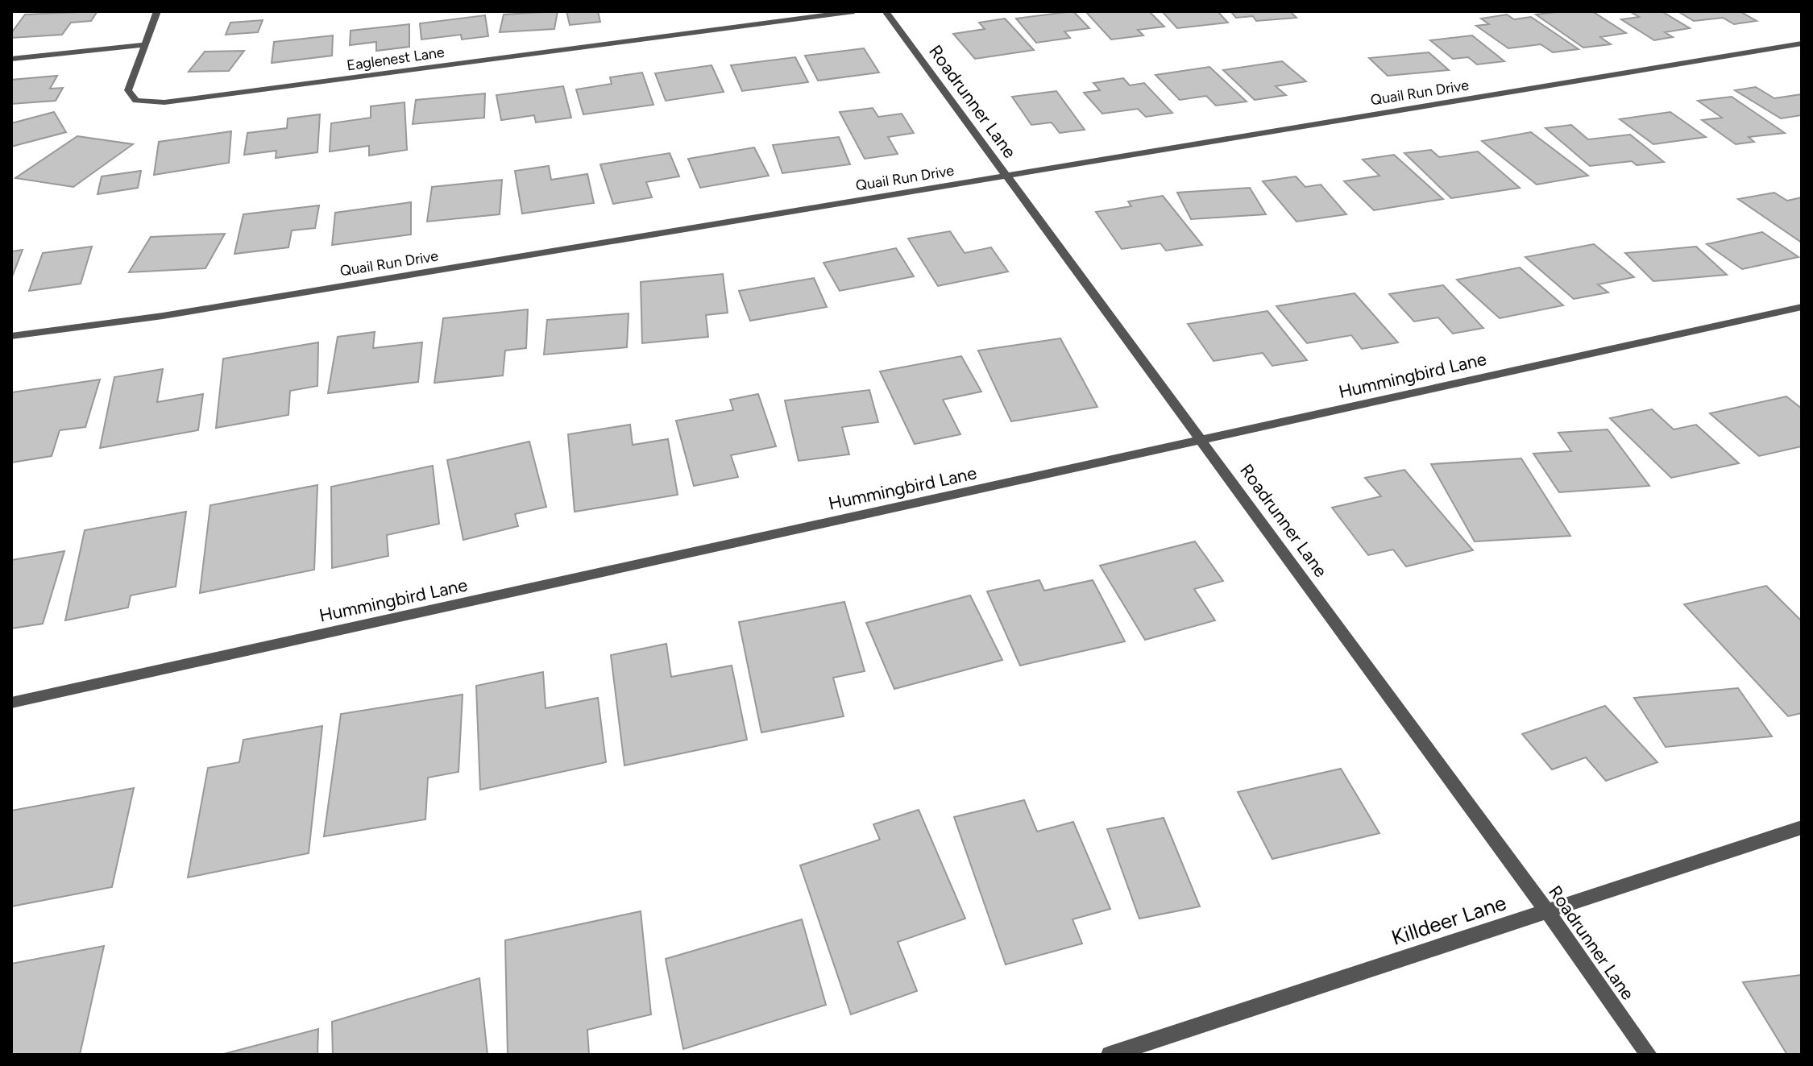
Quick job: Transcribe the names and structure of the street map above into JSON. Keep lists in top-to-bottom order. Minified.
{"streets":{"street":["Eaglenest Lane","Quail Run Drive","Roadrunner Lane","Hummingbird Lane","Killdeer Lane"]},"crossings":[["Quail Run Drive","Roadrunner Lane"],["Roadrunner Lane","Hummingbird Lane"],["Roadrunner Lane","Killdeer Lane"]]}
